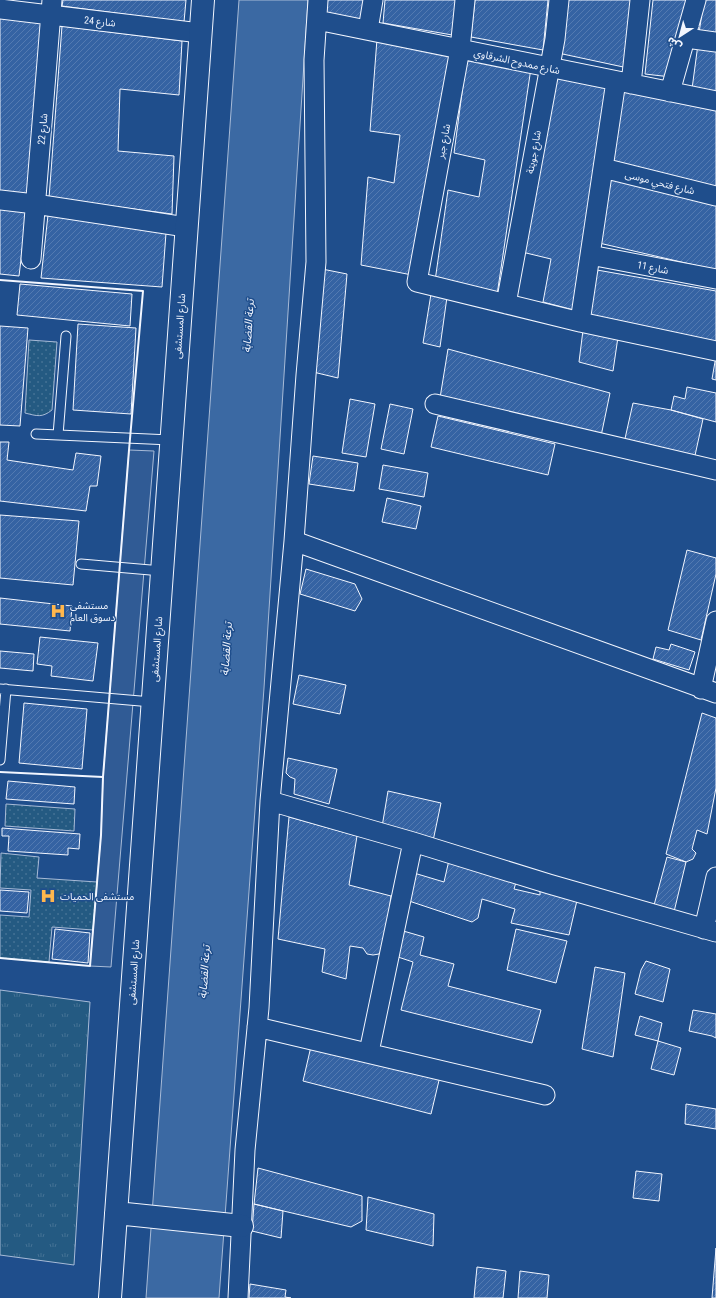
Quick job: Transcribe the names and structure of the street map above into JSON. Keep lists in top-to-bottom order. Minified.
{"streets":{"main road":["شارع المستشفى"],"street":["شارع 24","شارع ممدوح الشرقاوي","شارع 22","شارع جبر","شارع جويتة","شارع فتحي موسى","شارع 11"]},"crossings":[["شارع 24","شارع 22"],["شارع 24","شارع المستشفى"],["شارع ممدوح الشرقاوي","شارع جبر"],["شارع ممدوح الشرقاوي","شارع جويتة"],["شارع جبر","شارع جويتة"]],"water":["ترعة القضابة"],"places":{"hospital":["مستشفى دسوق العام","مستشفى الحميات"]},"north":"bottom left"}
